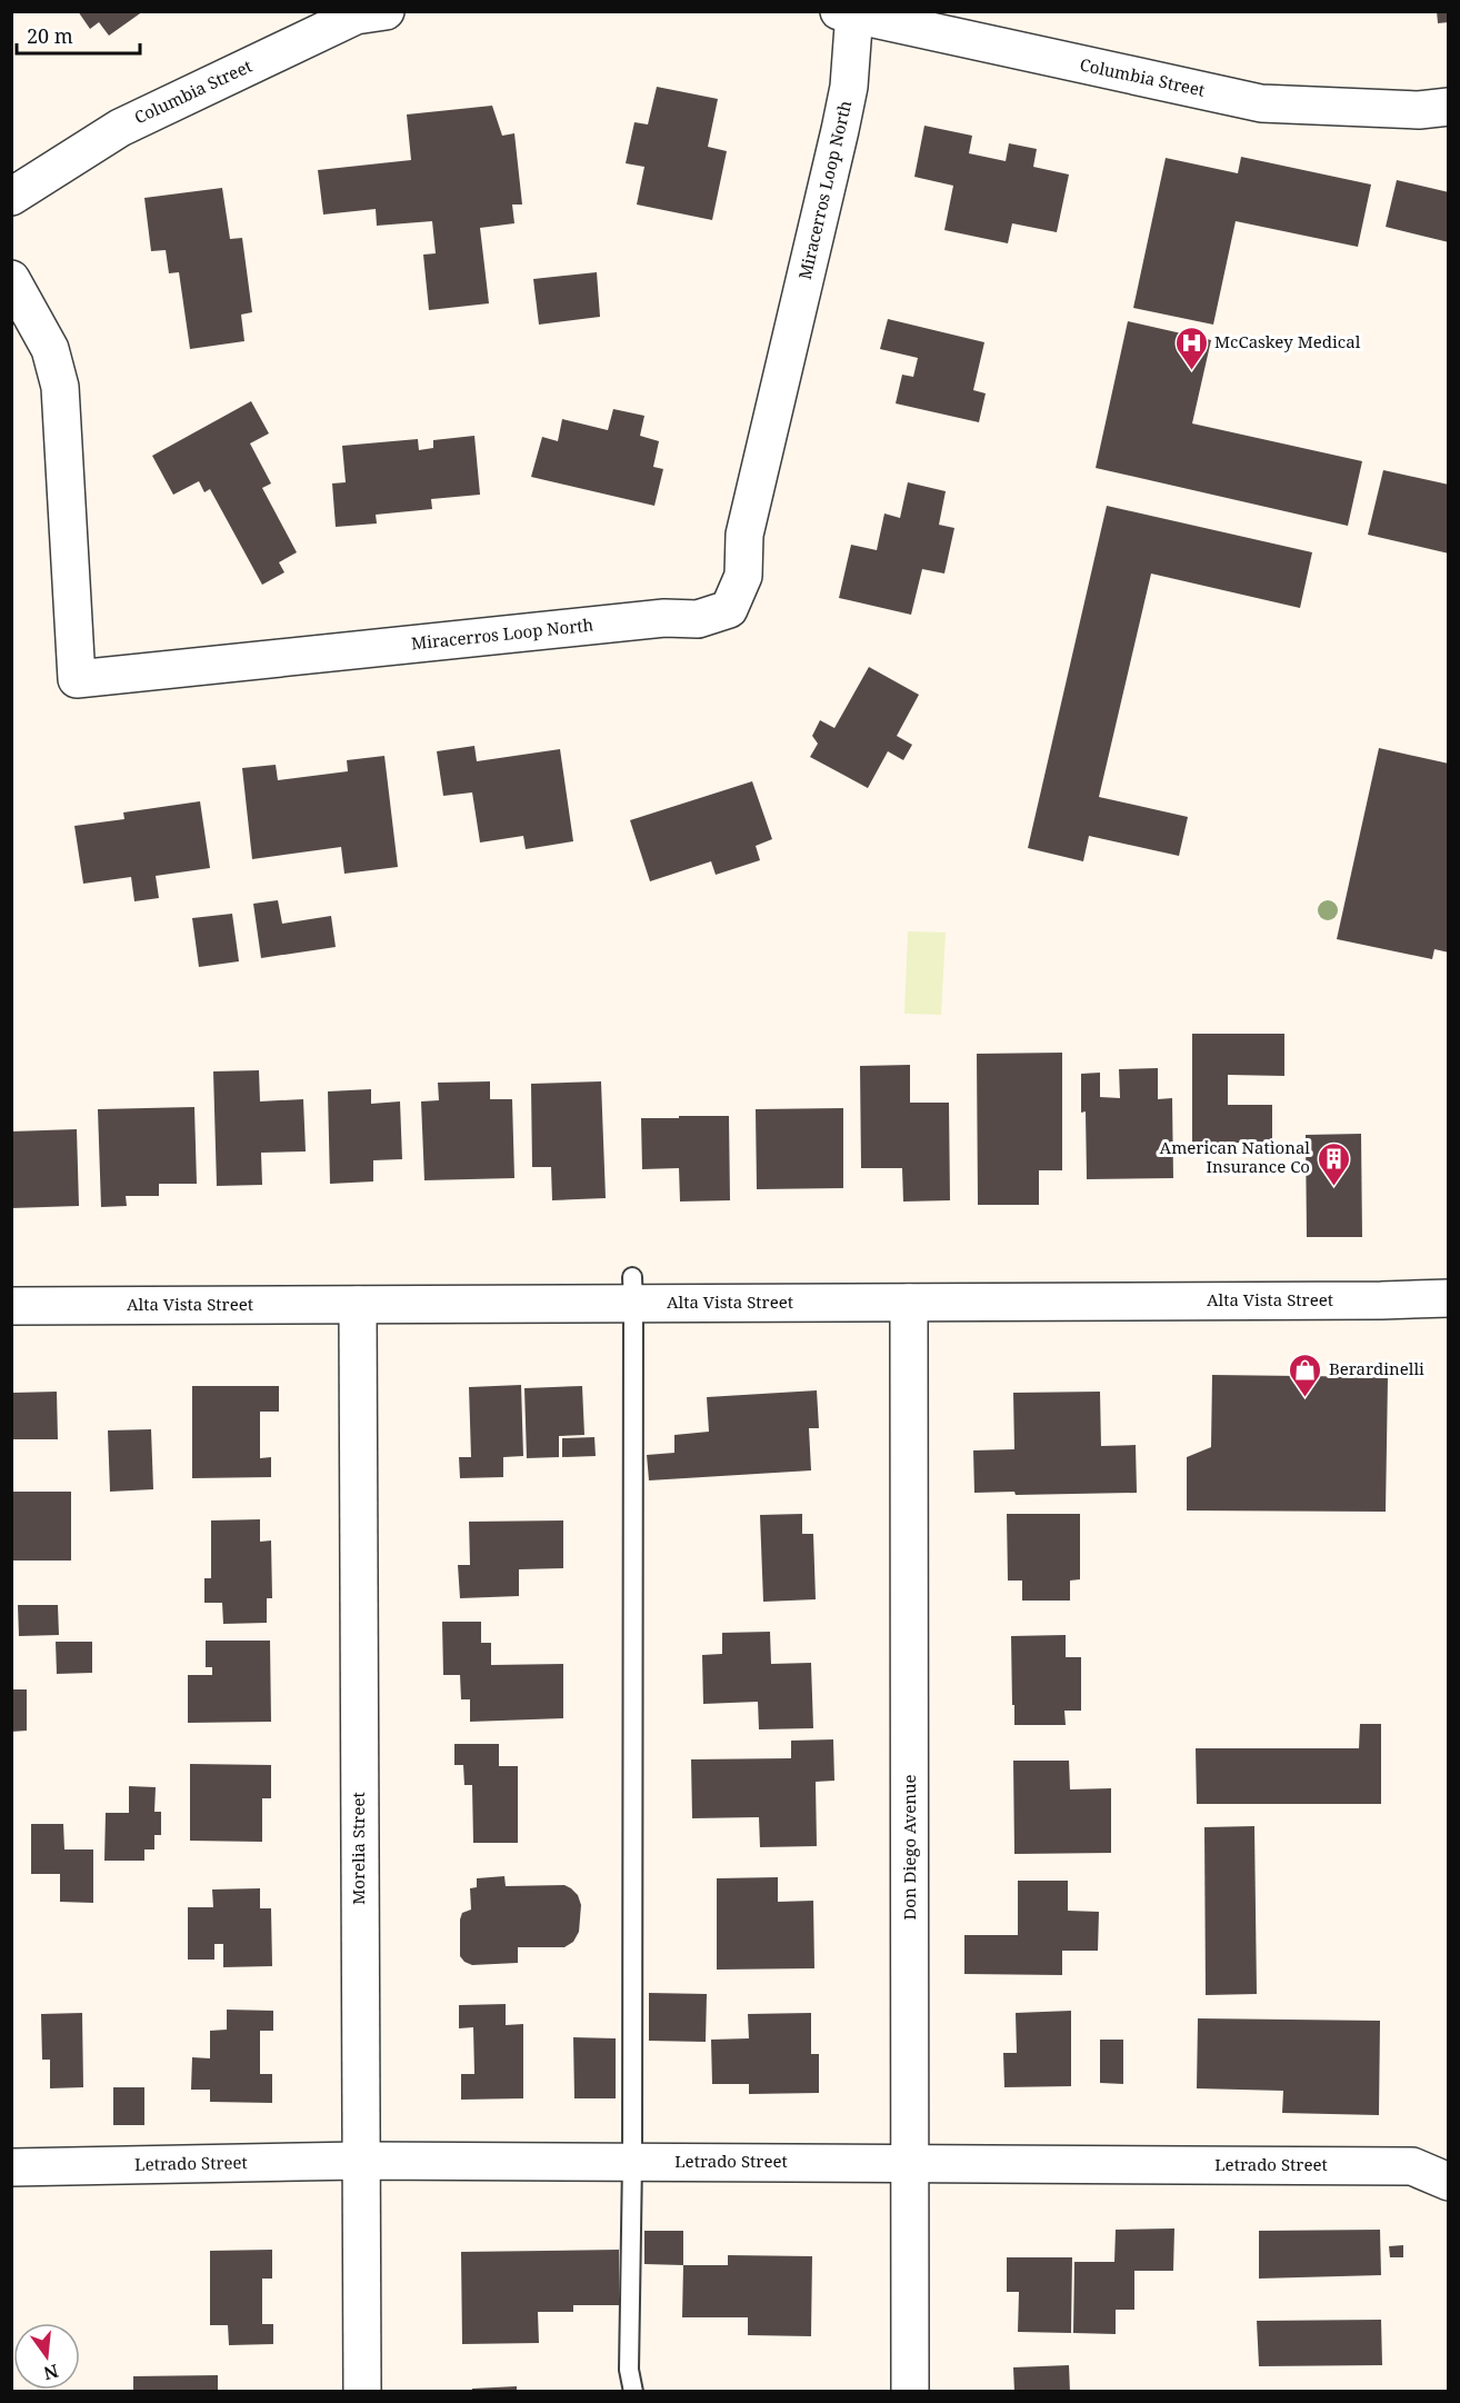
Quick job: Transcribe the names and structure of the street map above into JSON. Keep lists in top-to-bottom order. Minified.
{"streets":{"street":["Columbia Street","Miracerros Loop North","Alta Vista Street","Don Diego Avenue","Morelia Street","Letrado Street"]},"crossings":[["Columbia Street","Miracerros Loop North"],["Alta Vista Street","Don Diego Avenue"],["Alta Vista Street","Morelia Street"],["Don Diego Avenue","Letrado Street"],["Morelia Street","Letrado Street"]],"places":{"hospital":["McCaskey Medical"],"building":["American National Insurance Co"],"shop":["Berardinelli"]},"scale_bar":"20 m","north":"bottom"}
